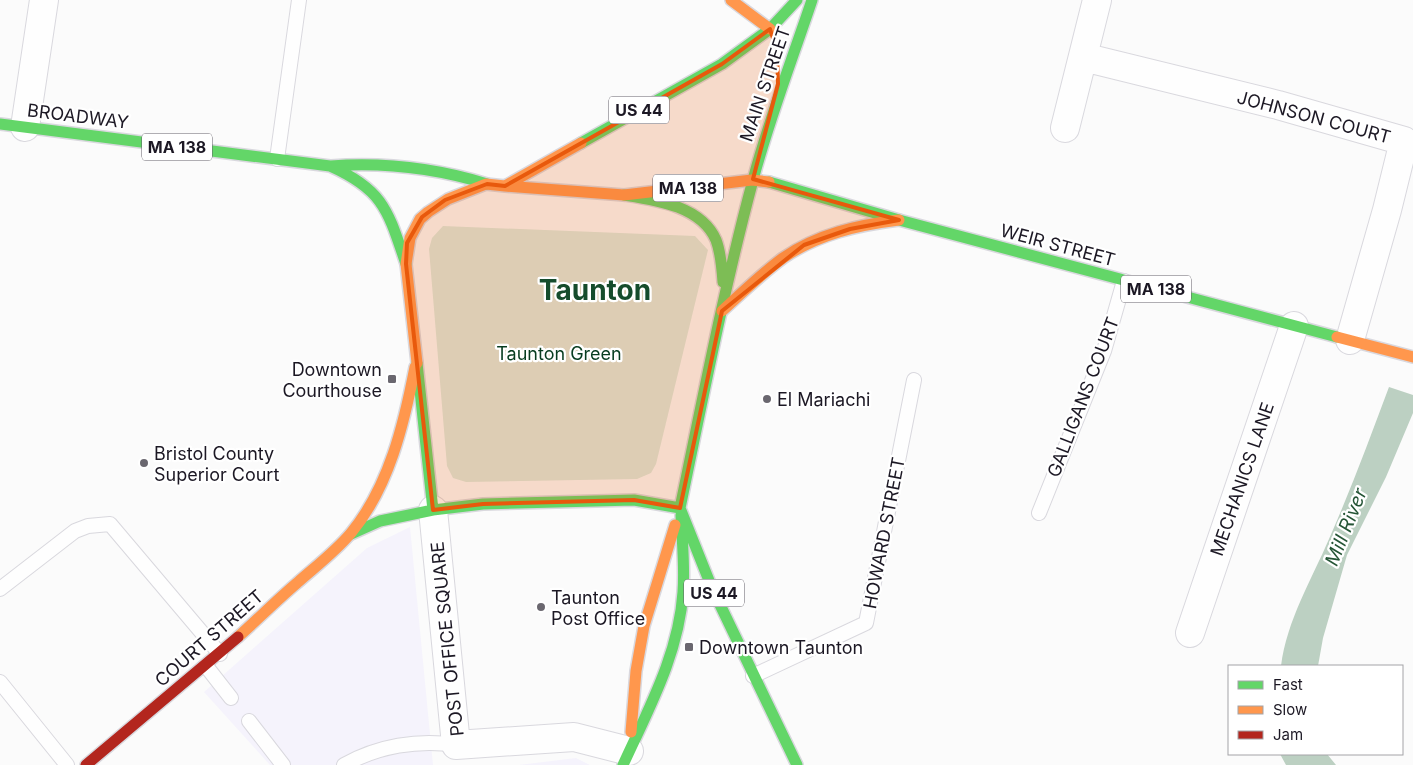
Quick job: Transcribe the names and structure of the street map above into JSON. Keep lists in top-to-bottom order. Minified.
{"streets":{"main road":["MAIN STREET","US 44","BROADWAY","MA 138","WEIR STREET","COURT STREET"],"street":["JOHNSON COURT","MECHANICS LANE","POST OFFICE SQUARE"],"lane":["GALLIGANS COURT","HOWARD STREET"]},"crossings":[["MAIN STREET","MA 138"],["MAIN STREET","WEIR STREET"],["US 44","HOWARD STREET"],["BROADWAY","MA 138"],["JOHNSON COURT","WEIR STREET"],["MA 138","WEIR STREET"],["WEIR STREET","GALLIGANS COURT"],["WEIR STREET","MECHANICS LANE"],["COURT STREET","POST OFFICE SQUARE"]],"districts":["Taunton"],"water":["Mill River"],"parks":["Taunton Green"],"places":{"transit":["Downtown Courthouse","Downtown Taunton"],"other":["El Mariachi","Bristol County Superior Court","Taunton Post Office"]},"legend":["Fast","Slow","Jam"]}
